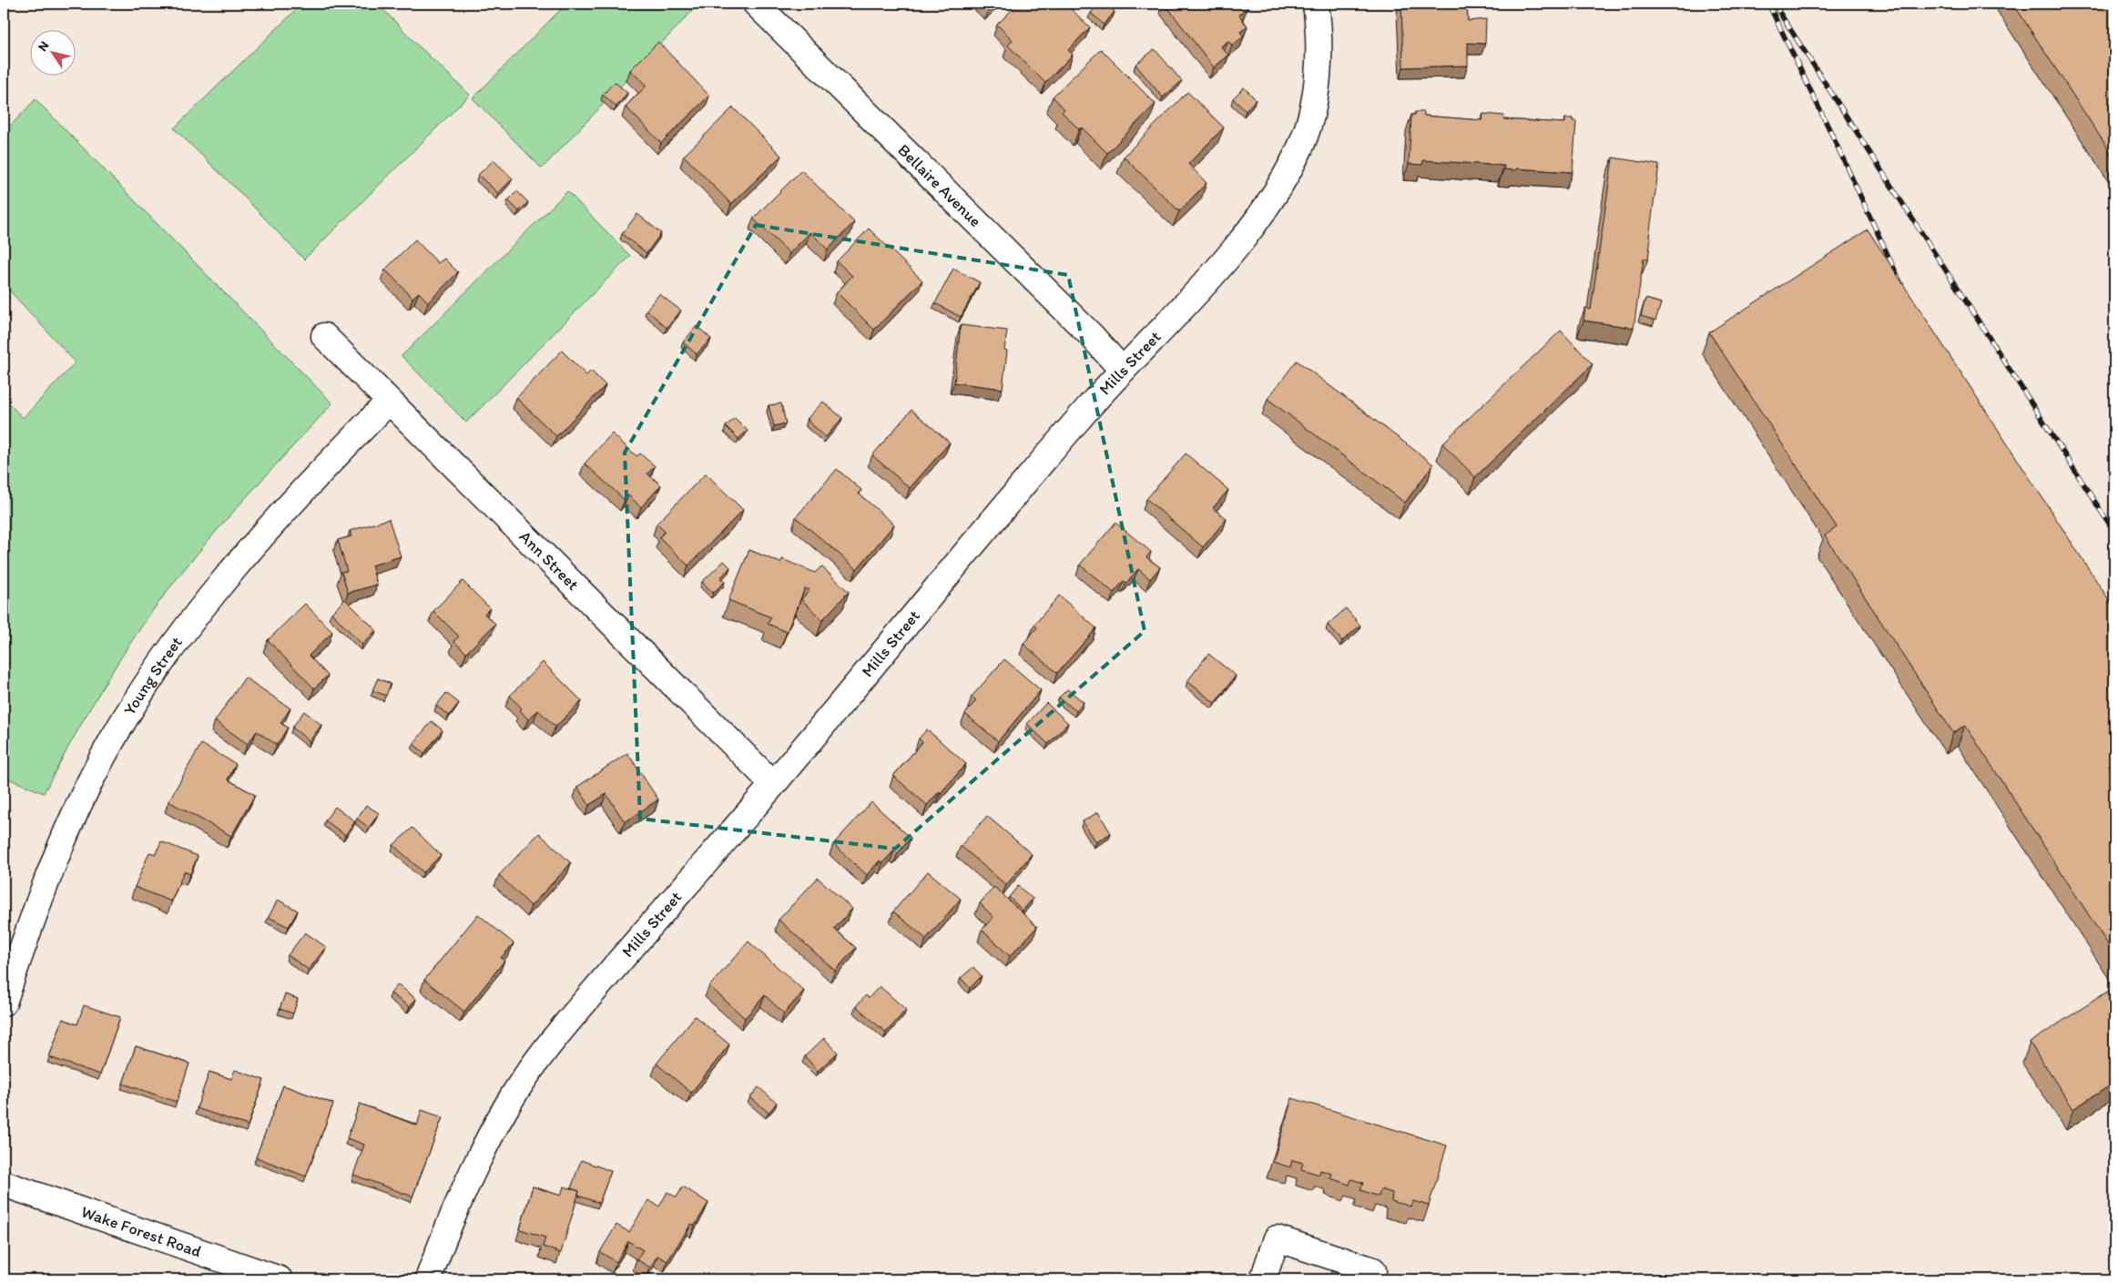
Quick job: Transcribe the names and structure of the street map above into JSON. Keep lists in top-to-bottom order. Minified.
{"streets":{"street":["Bellaire Avenue","Mills Street","Ann Street","Young Street","Wake Forest Road"]},"crossings":[["Bellaire Avenue","Mills Street"],["Mills Street","Ann Street"],["Ann Street","Young Street"]],"north":"top left"}
